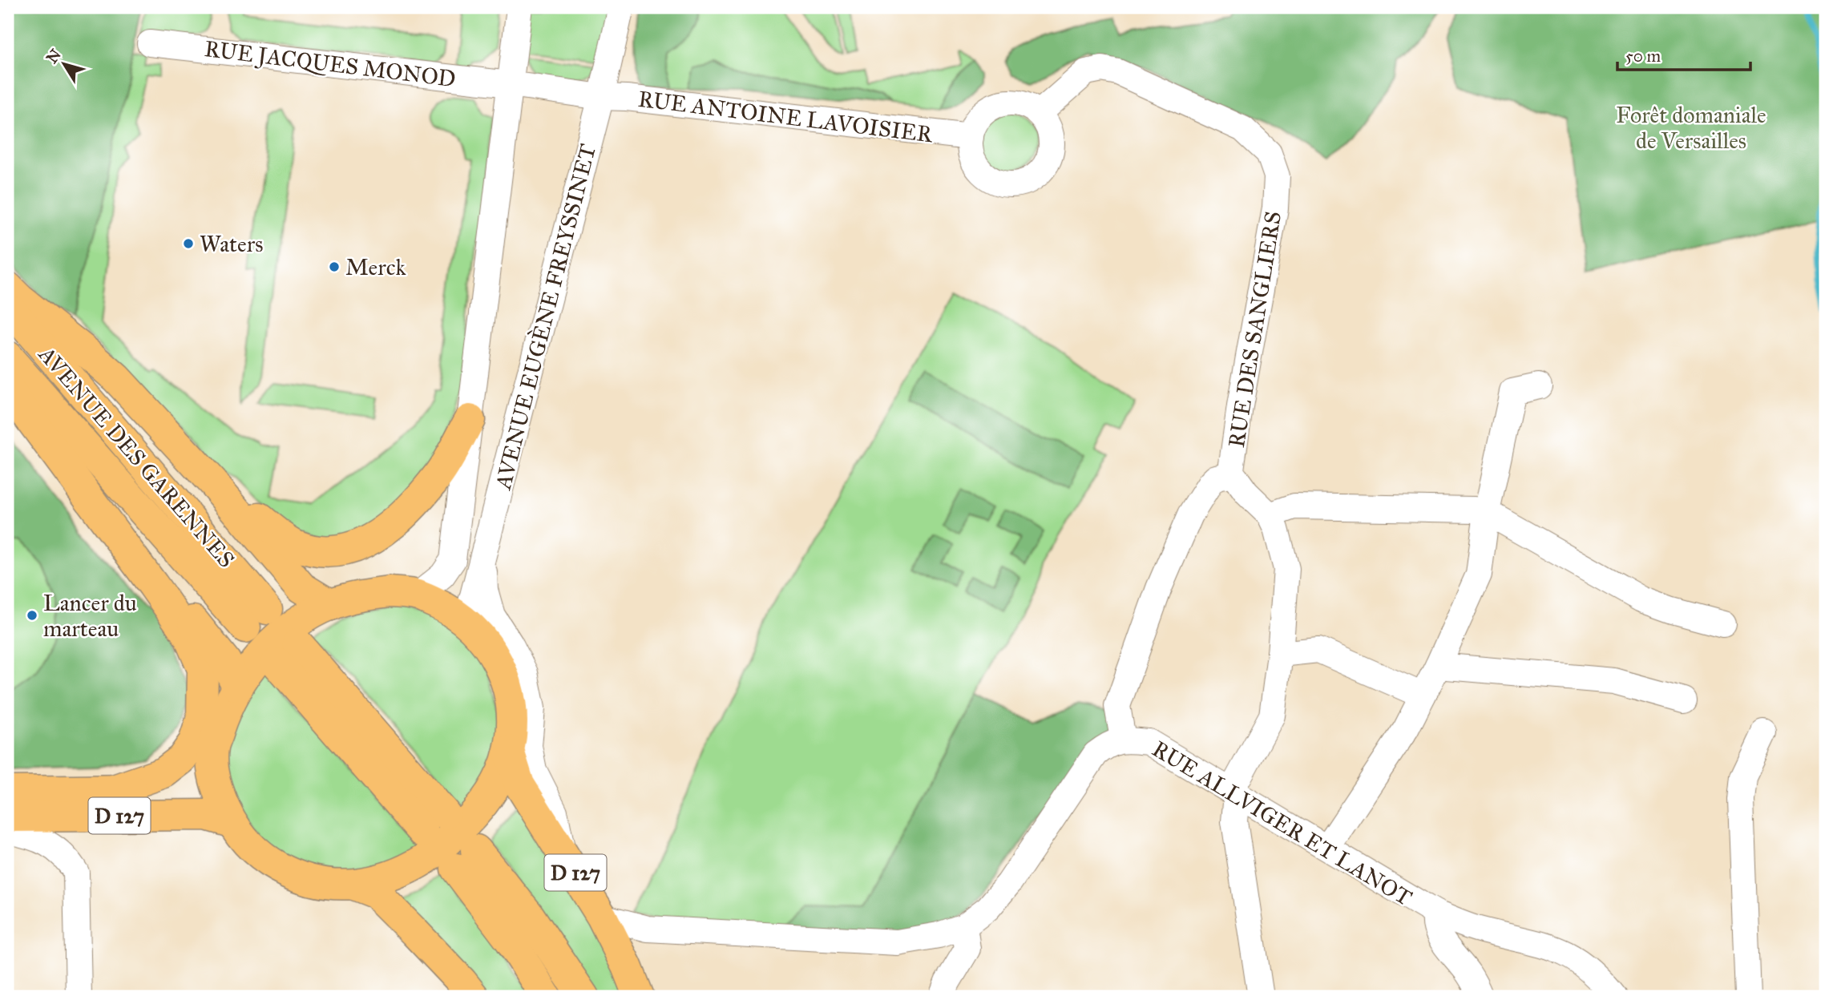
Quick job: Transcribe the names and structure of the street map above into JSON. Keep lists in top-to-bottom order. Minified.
{"streets":{"main road":["AVENUE DES GARENNES","D 127"],"street":["RUE JACQUES MONOD","RUE ANTOINE LAVOISIER","AVENUE EUGÈNE FREYSSINET","RUE DES SANGLIERS","RUE ALLVIGER ET LANOT"]},"crossings":[["RUE JACQUES MONOD","RUE ANTOINE LAVOISIER"],["RUE JACQUES MONOD","AVENUE EUGÈNE FREYSSINET"],["RUE ANTOINE LAVOISIER","AVENUE EUGÈNE FREYSSINET"],["RUE ANTOINE LAVOISIER","RUE DES SANGLIERS"],["RUE DES SANGLIERS","RUE ALLVIGER ET LANOT"],["D 127","RUE ALLVIGER ET LANOT"]],"parks":["Forêt domaniale de Versailles"],"places":["Waters","Merck","Lancer du marteau"],"scale_bar":"50 m","north":"top left"}
